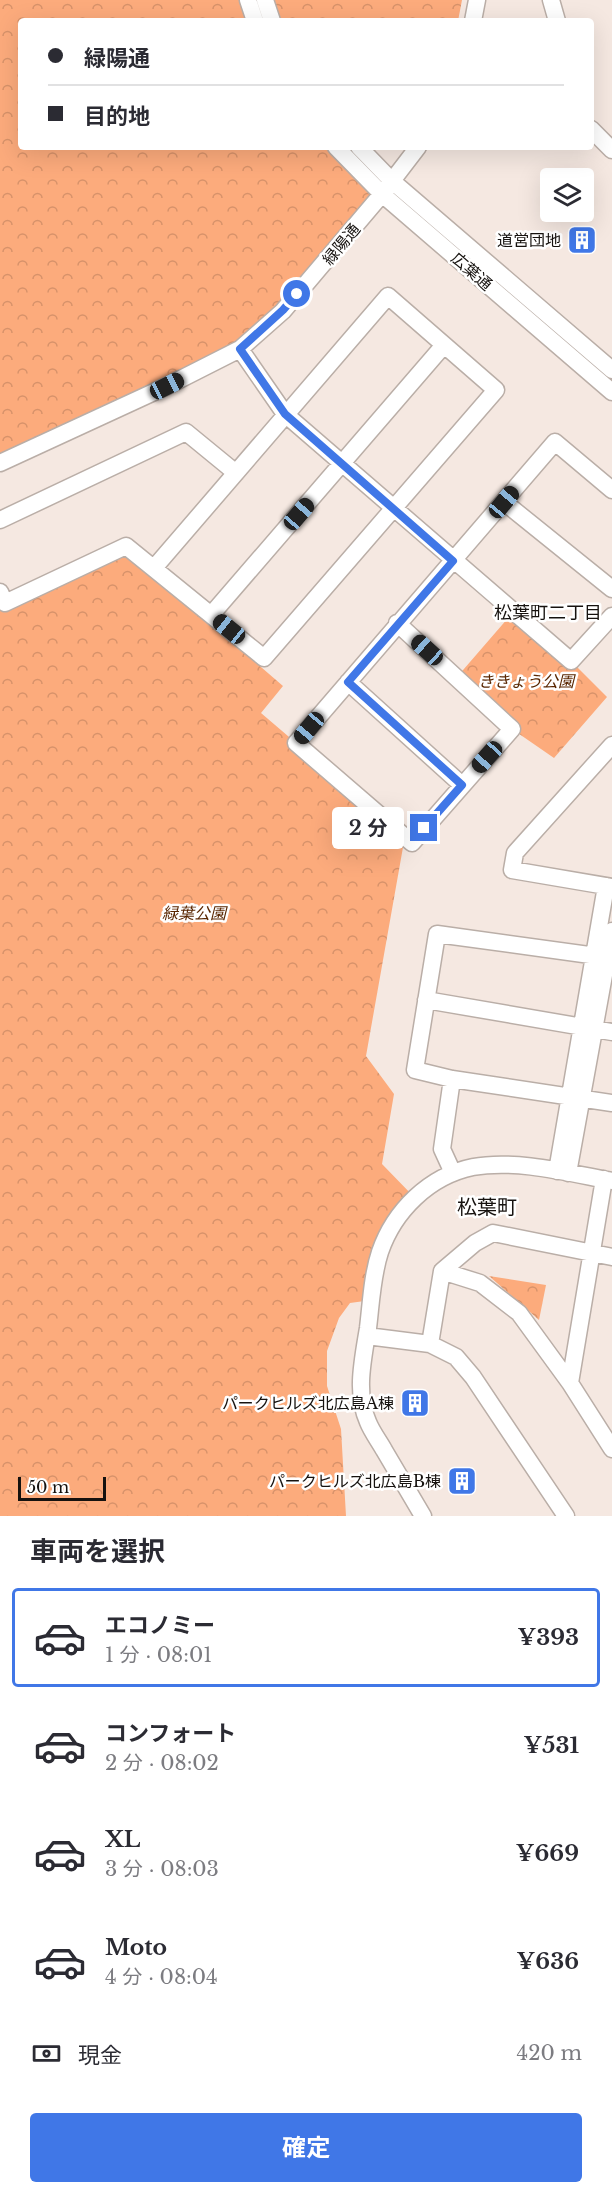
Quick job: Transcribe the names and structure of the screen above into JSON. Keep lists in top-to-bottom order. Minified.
{"streets":{"street":["緑陽通","広葉通"]},"crossings":[["緑陽通","広葉通"]],"districts":["松葉町二丁目","松葉町"],"parks":["ききょう公園","緑葉公園"],"places":{"building":["道営団地","パークヒルズ北広島A棟","パークヒルズ北広島B棟"]},"scale_bar":"50 m","page":{"banner":["緑陽通","目的地"],"bubble":"2 分","scale":"50 m","heading":"車両を選択","list":[{"name":"エコノミー","note":"1 分 · 08:01","value":"¥393"},{"name":"コンフォート","note":"2 分 · 08:02","value":"¥531"},{"name":"XL","note":"3 分 · 08:03","value":"¥669"},{"name":"Moto","note":"4 分 · 08:04","value":"¥636"}],"pay":["現金","420 m"],"buttons":"確定"}}
